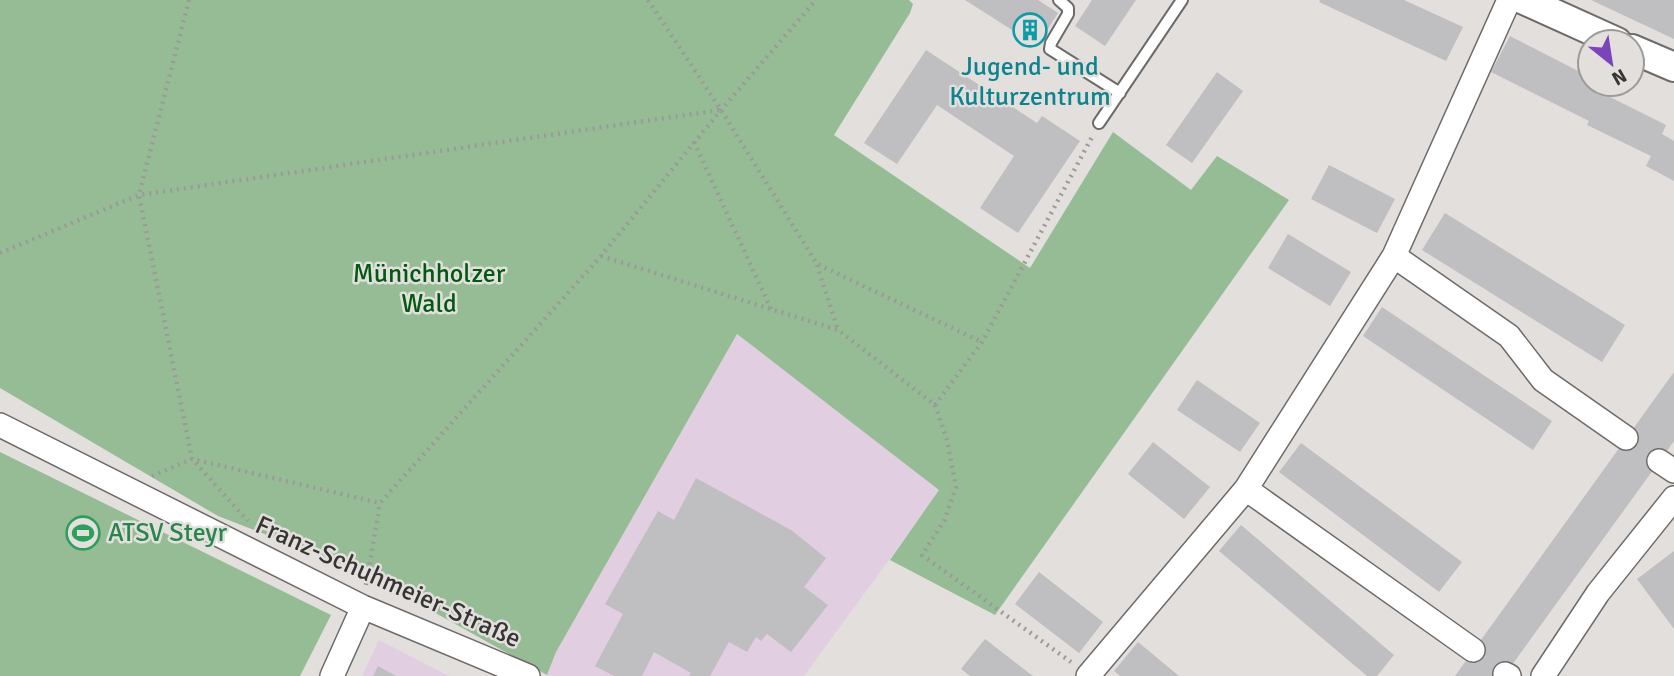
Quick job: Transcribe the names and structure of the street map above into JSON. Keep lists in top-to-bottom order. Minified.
{"streets":{"street":["Franz-Schuhmeier-Straße"]},"parks":["Münichholzer Wald"],"places":{"building":["Jugend- und Kulturzentrum"],"sports":["ATSV Steyr"]},"north":"bottom right"}
